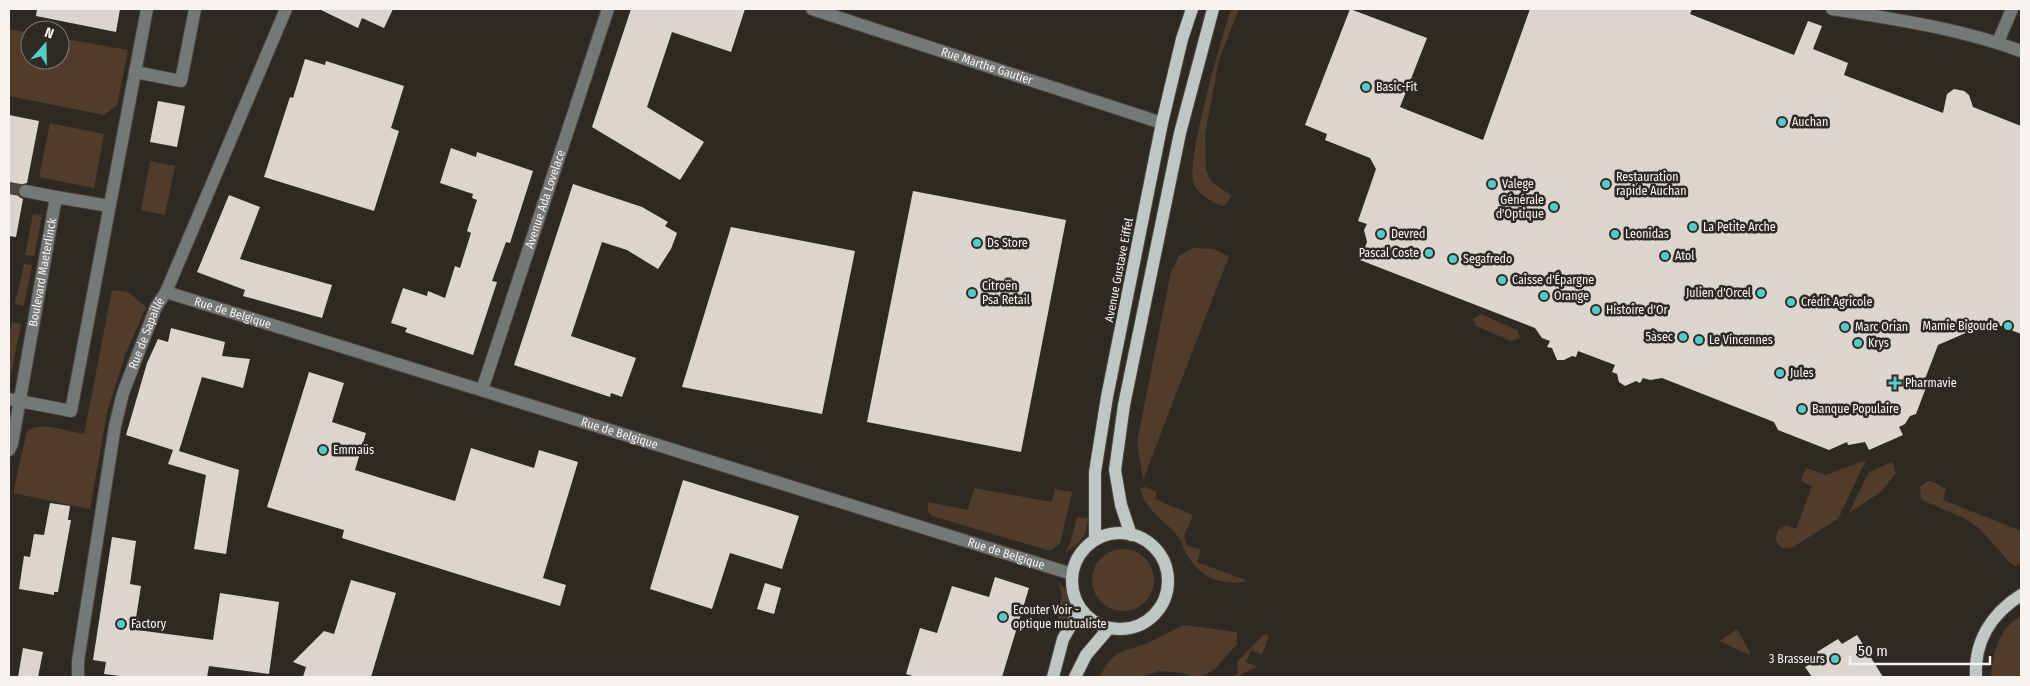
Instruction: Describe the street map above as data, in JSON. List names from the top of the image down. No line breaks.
{"streets":{"main road":["Avenue Gustave Eiffel"],"street":["Rue Marthe Gautier","Avenue Ada Lovelace","Boulevard Maeterlinck","Rue de Belgique","Rue de Sapaillé"]},"crossings":[["Rue Marthe Gautier","Avenue Gustave Eiffel"],["Avenue Ada Lovelace","Rue de Belgique"],["Avenue Gustave Eiffel","Rue de Belgique"],["Rue de Belgique","Rue de Sapaillé"]],"places":{"other":["Basic-Fit","Auchan","Valege","Restauration rapide Auchan","Générale d'Optique","La Petite Arche","Devred","Leonidas","Ds Store","Pascal Coste","Atol","Segafredo","Caisse d'Épargne","Citroën Psa Retail","Julien d'Orcel","Orange","Crédit Agricole","Histoire d'Or","Mamie Bigoude","Marc Orian","5àsec","Le Vincennes","Krys","Jules","Banque Populaire","Emmaüs","Ecouter Voir - optique mutualiste","Factory","3 Brasseurs"],"health":["Pharmavie"]},"scale_bar":"50 m","north":"top"}
